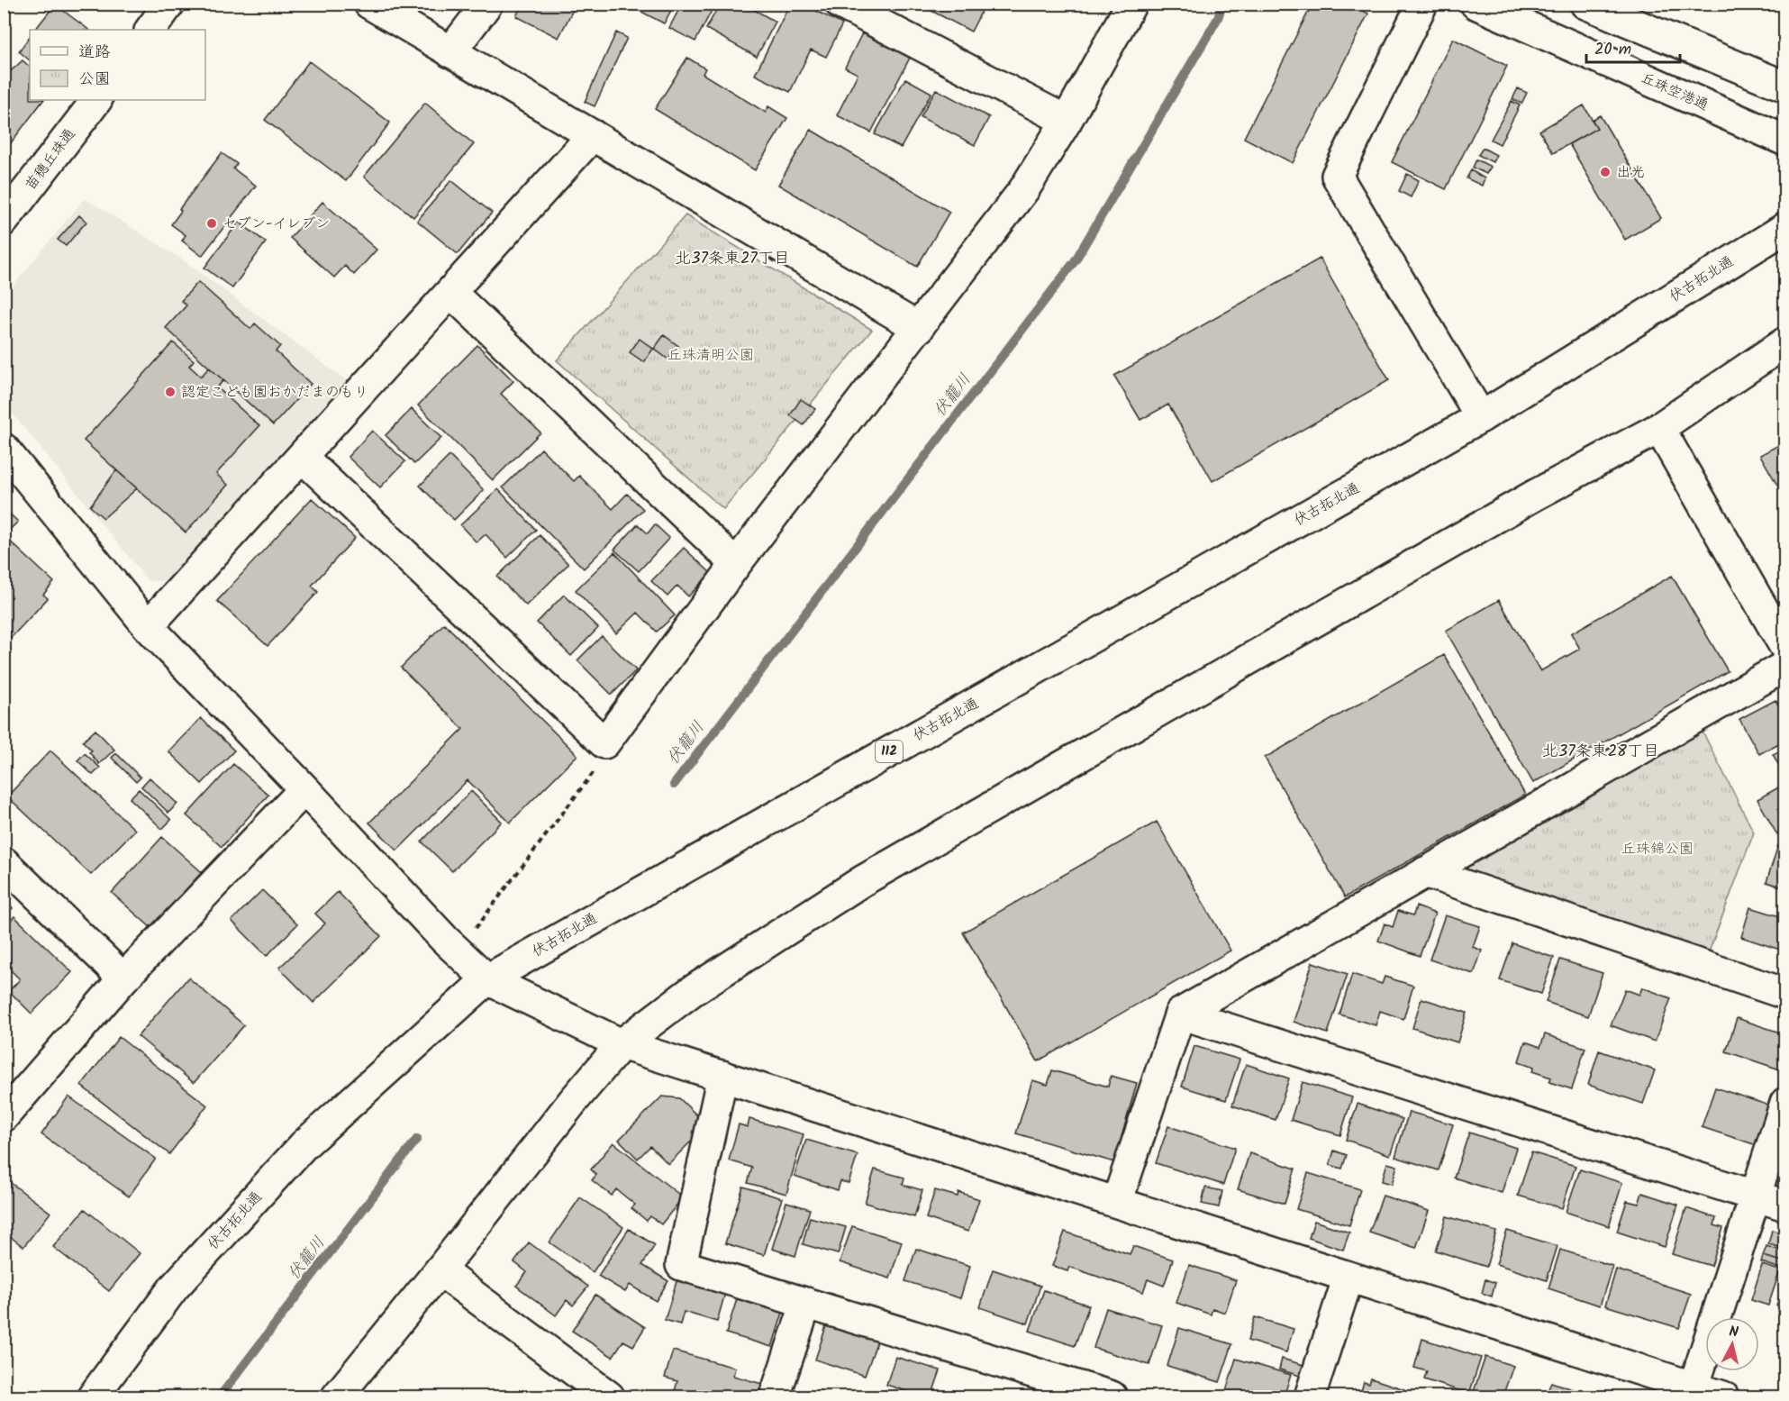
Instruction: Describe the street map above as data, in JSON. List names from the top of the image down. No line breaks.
{"streets":{"street":["丘珠空港通","苗穂丘珠通","伏古拓北通","112"]},"districts":["北37条東27丁目","北37条東28丁目"],"water":["伏籠川"],"parks":["丘珠清明公園","丘珠錦公園"],"places":["出光","セブン-イレブン","認定こども園おかだまのもり"],"legend":["道路","公園"],"scale_bar":"20 m","north":"top"}
